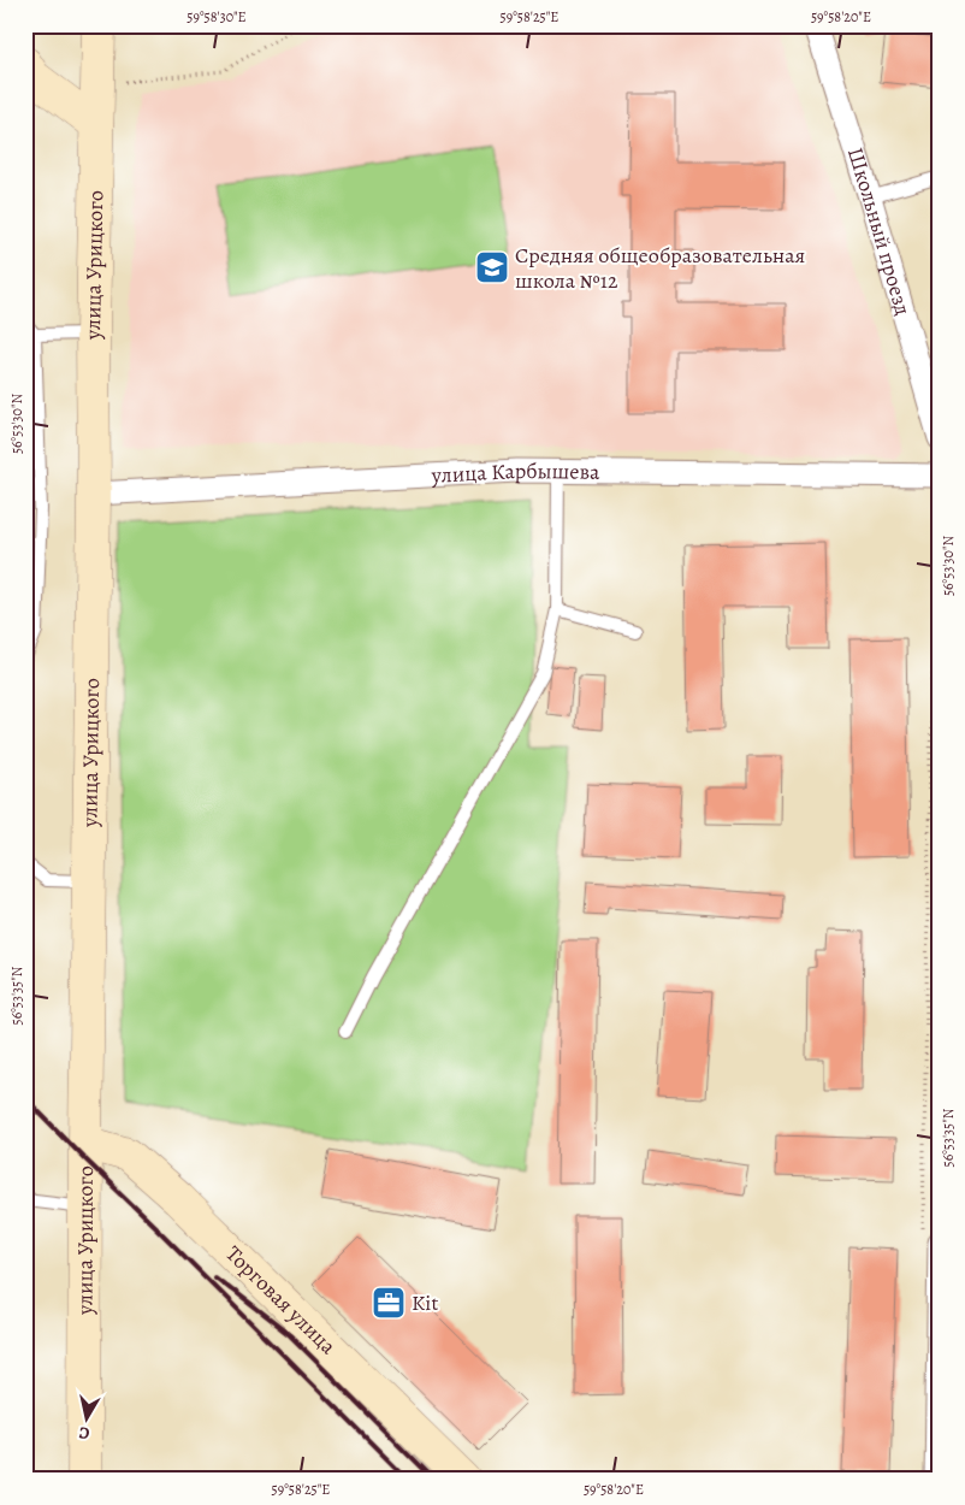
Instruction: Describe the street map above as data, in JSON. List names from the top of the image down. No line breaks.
{"streets":{"street":["Школьный проезд","улица Урицкого","улица Карбышева","Торговая улица"]},"crossings":[["улица Урицкого","улица Карбышева"],["улица Урицкого","Торговая улица"]],"places":{"school or university":["Средняя общеобразовательная школа №12"],"office":["Kit"]},"north":"bottom","coordinates":["59°58'30\"E","59°58'25\"E","59°58'20\"E","56°53'30\"N","56°53'35\"N"]}
